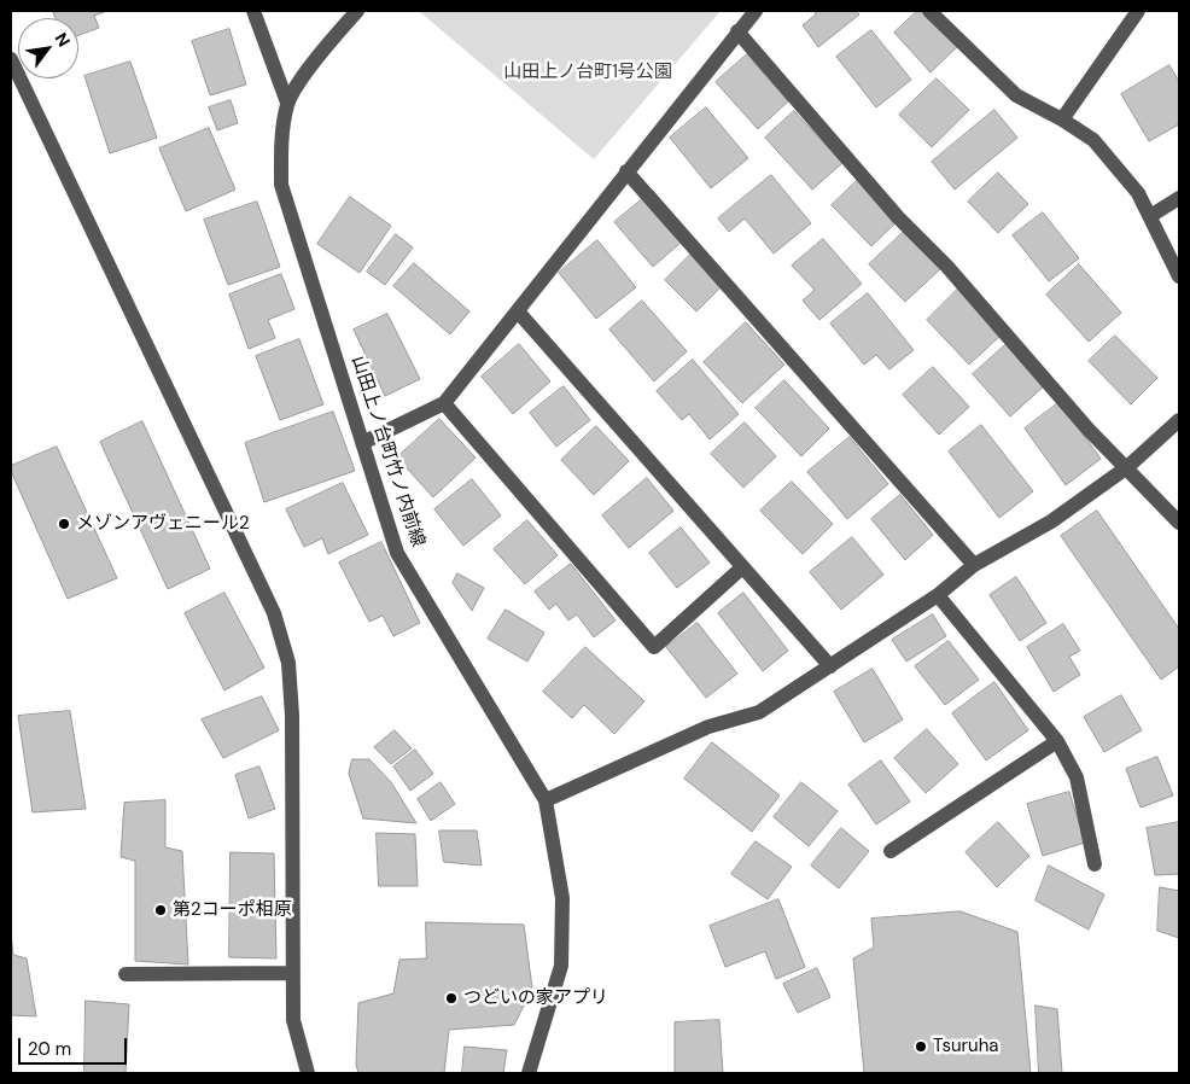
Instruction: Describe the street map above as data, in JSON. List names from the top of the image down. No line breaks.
{"streets":{"street":["山田上ノ台町竹ノ内前線"]},"parks":["山田上ノ台町1号公園"],"places":["メゾンアヴェニール2","第2コーポ相原","つどいの家アプリ","Tsuruha"],"scale_bar":"20 m","north":"top right"}
